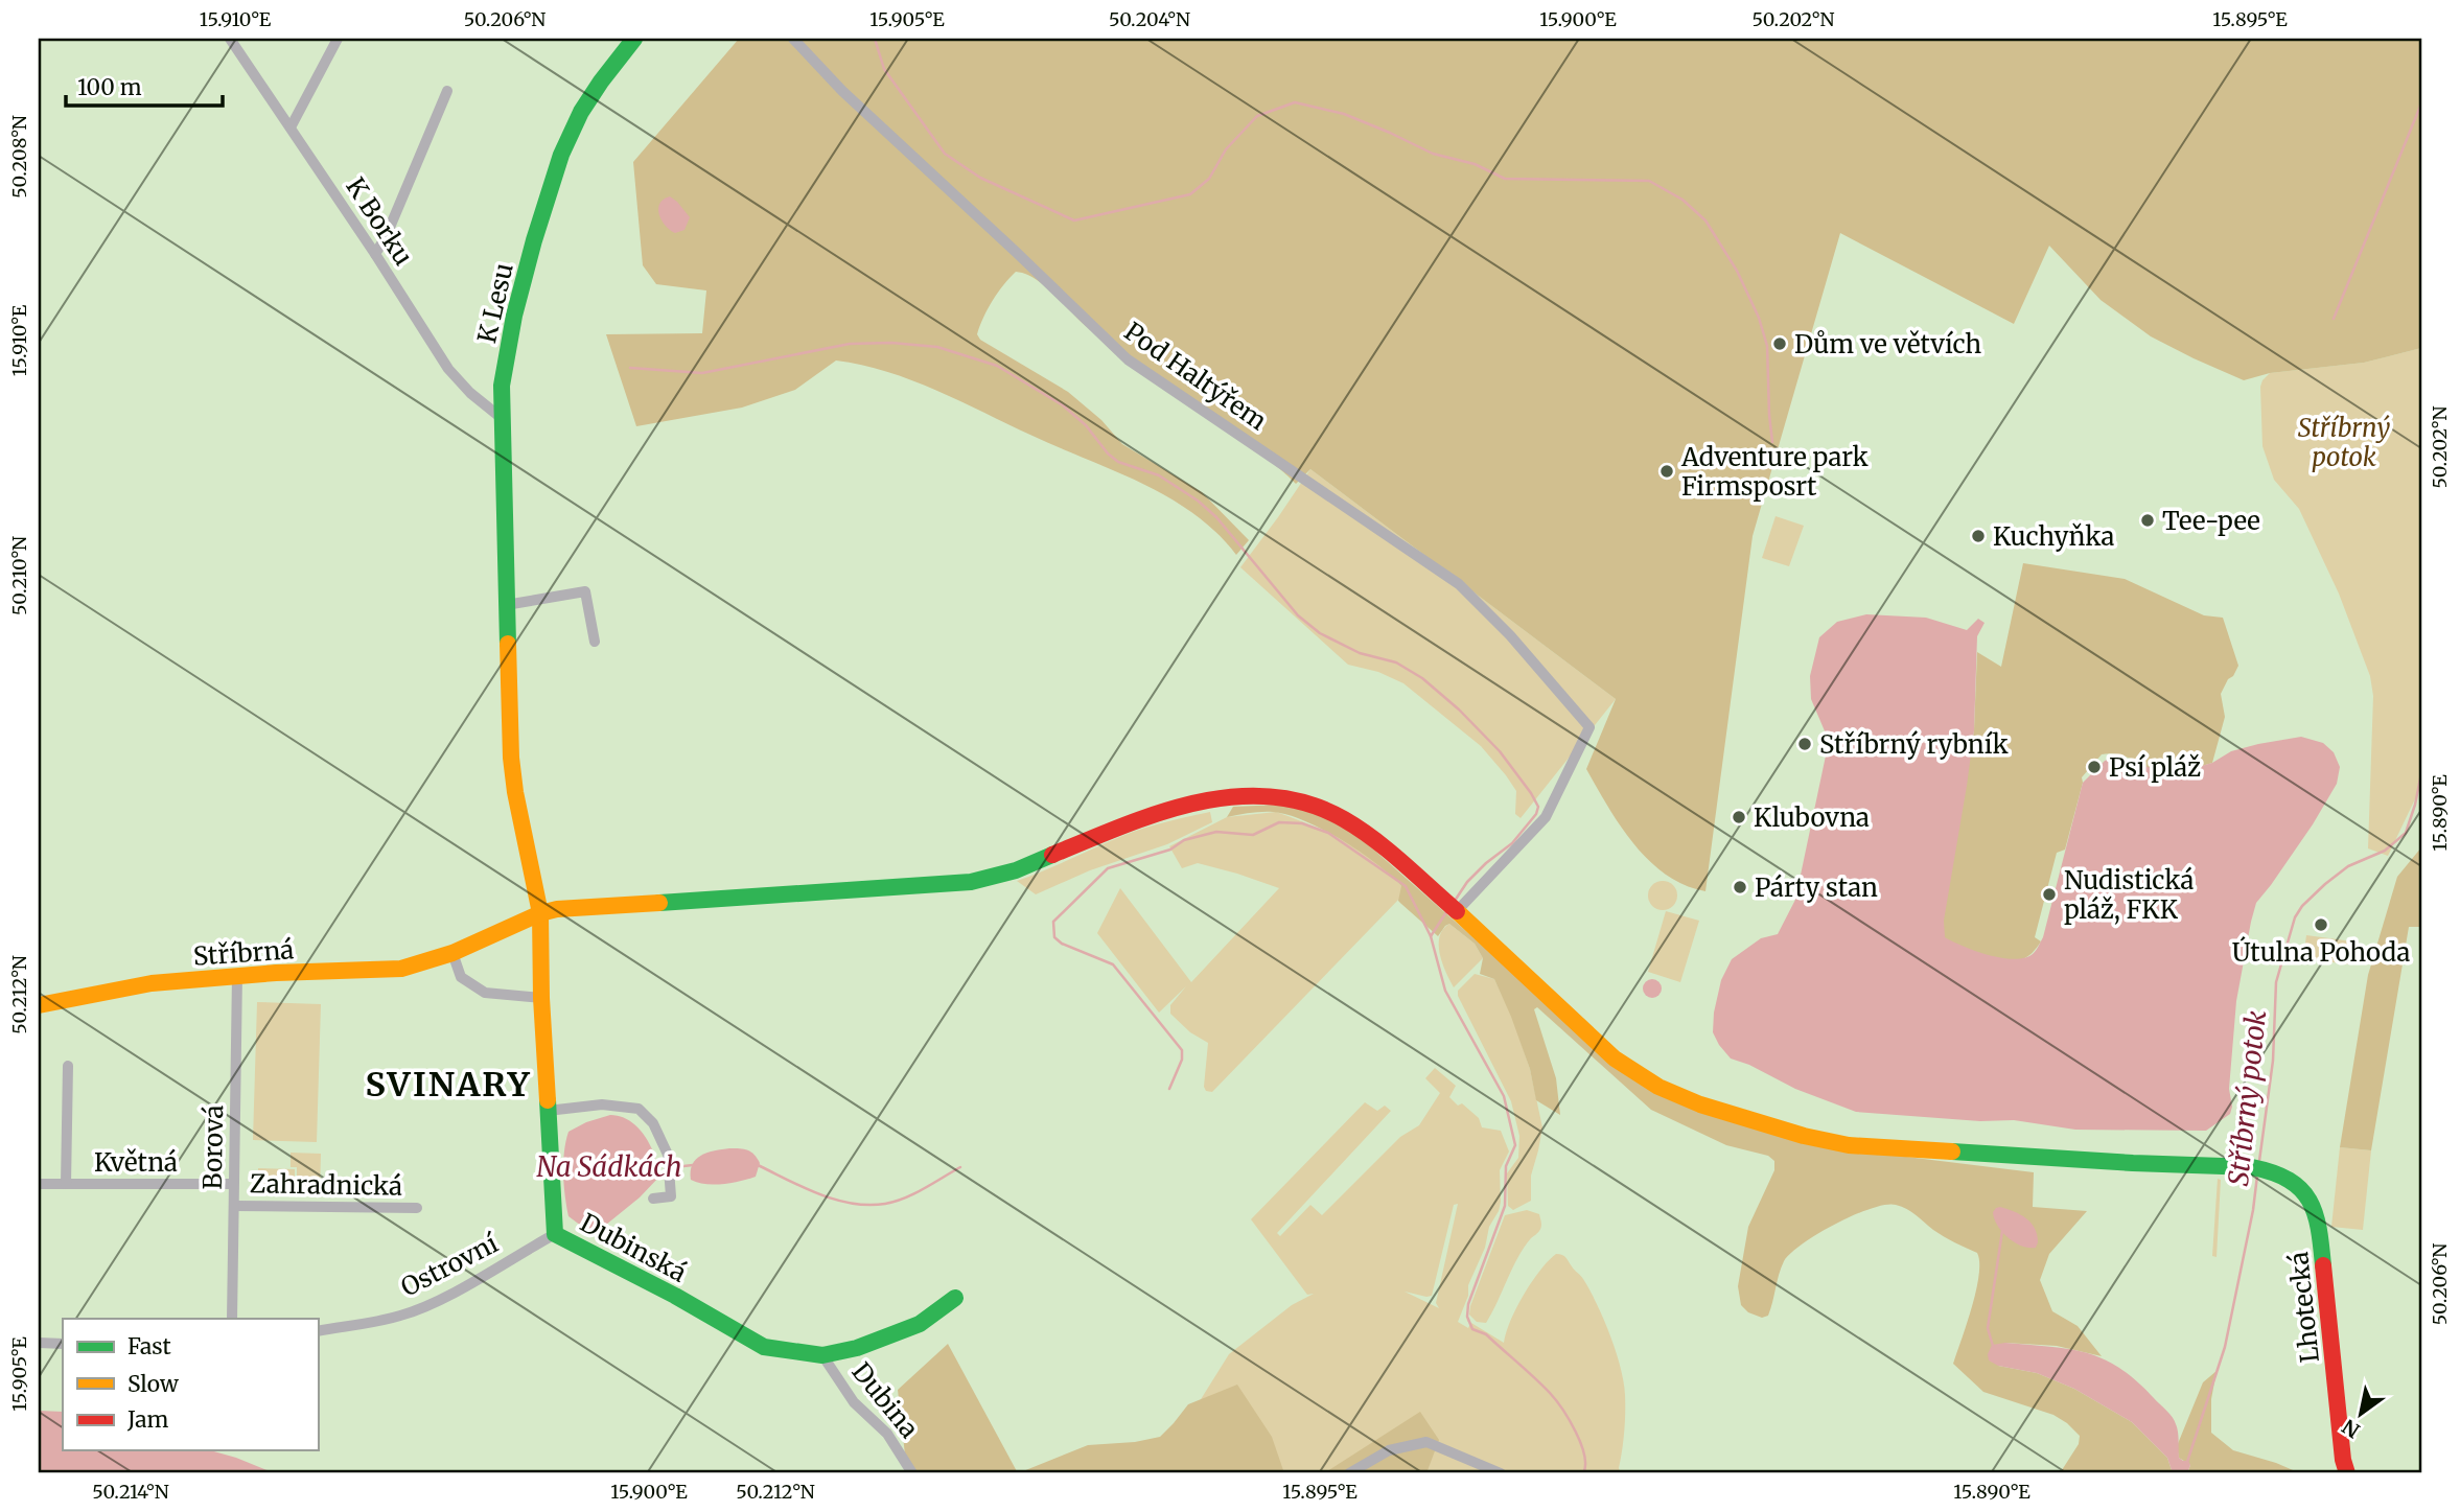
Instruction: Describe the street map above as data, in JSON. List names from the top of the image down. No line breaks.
{"streets":{"street":["K Borku","K Lesu","Pod Haltýřem","Stříbrná","Borová","Květná","Zahradnická","Dubinská","Ostrovní","Lhotecká","Dubina"]},"crossings":[["K Borku","K Lesu"],["K Lesu","Stříbrná"],["K Lesu","Dubinská"],["Pod Haltýřem","Stříbrná"],["Stříbrná","Borová"],["Stříbrná","Dubinská"],["Stříbrná","Lhotecká"],["Borová","Květná"],["Borová","Zahradnická"],["Dubinská","Ostrovní"],["Dubinská","Dubina"]],"districts":["SVINARY"],"water":["Stříbrný potok","Na Sádkách"],"parks":["Stříbrný potok"],"places":["Dům ve větvích","Adventure park Firmsposrt","Tee-pee","Kuchyňka","Stříbrný rybník","Psí pláž","Klubovna","Párty stan","Nudistická pláž, FKK","Útulna Pohoda"],"legend":["Fast","Slow","Jam"],"scale_bar":"100 m","north":"bottom left","coordinates":["15.910°E","50.206°N","15.905°E","50.204°N","15.900°E","50.202°N","15.895°E","50.208°N","50.210°N","15.890°E","50.212°N","50.214°N"]}
